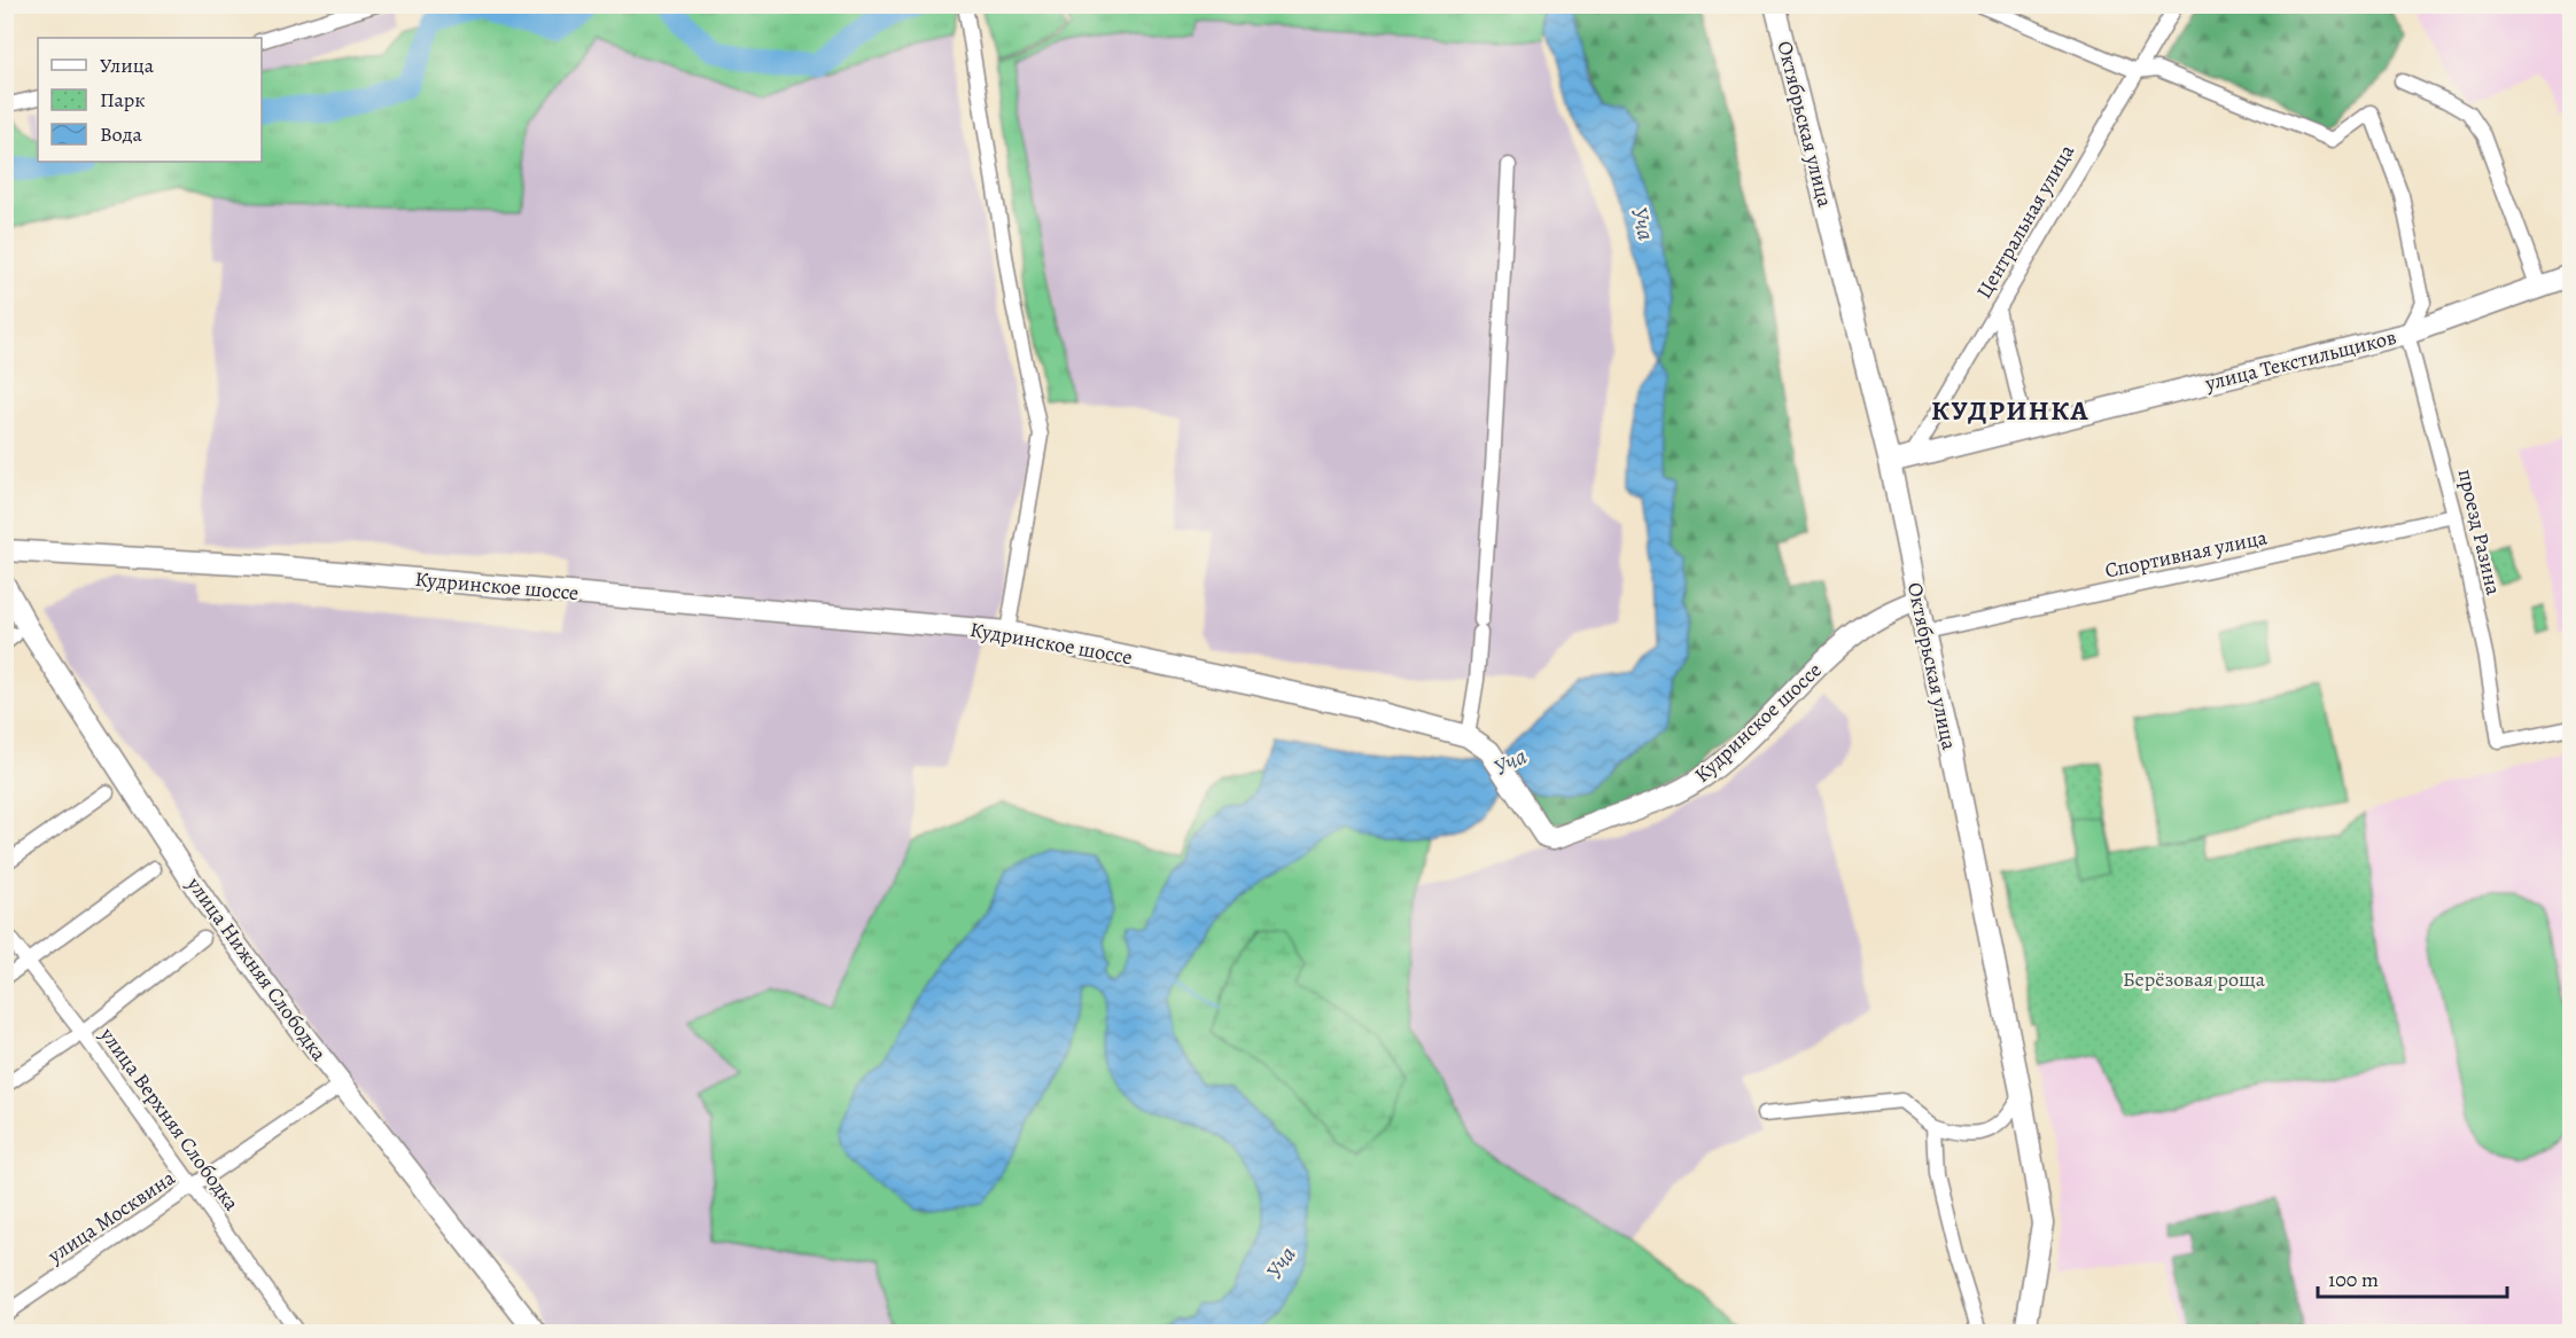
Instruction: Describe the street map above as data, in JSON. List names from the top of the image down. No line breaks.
{"streets":{"street":["Октябрьская улица","Центральная улица","улица Текстильщиков","проезд Разина","Спортивная улица","Кудринское шоссе","улица Нижняя Слободка","улица Верхняя Слободка","улица Москвина"]},"crossings":[["Октябрьская улица","Центральная улица"],["Октябрьская улица","улица Текстильщиков"],["Октябрьская улица","Спортивная улица"],["Октябрьская улица","Кудринское шоссе"],["Центральная улица","улица Текстильщиков"],["улица Текстильщиков","проезд Разина"],["проезд Разина","Спортивная улица"],["улица Нижняя Слободка","улица Москвина"],["улица Верхняя Слободка","улица Москвина"]],"districts":["КУДРИНКА"],"water":["Уча"],"parks":["Берёзовая роща"],"legend":["Улица","Парк","Вода"],"scale_bar":"100 m"}
